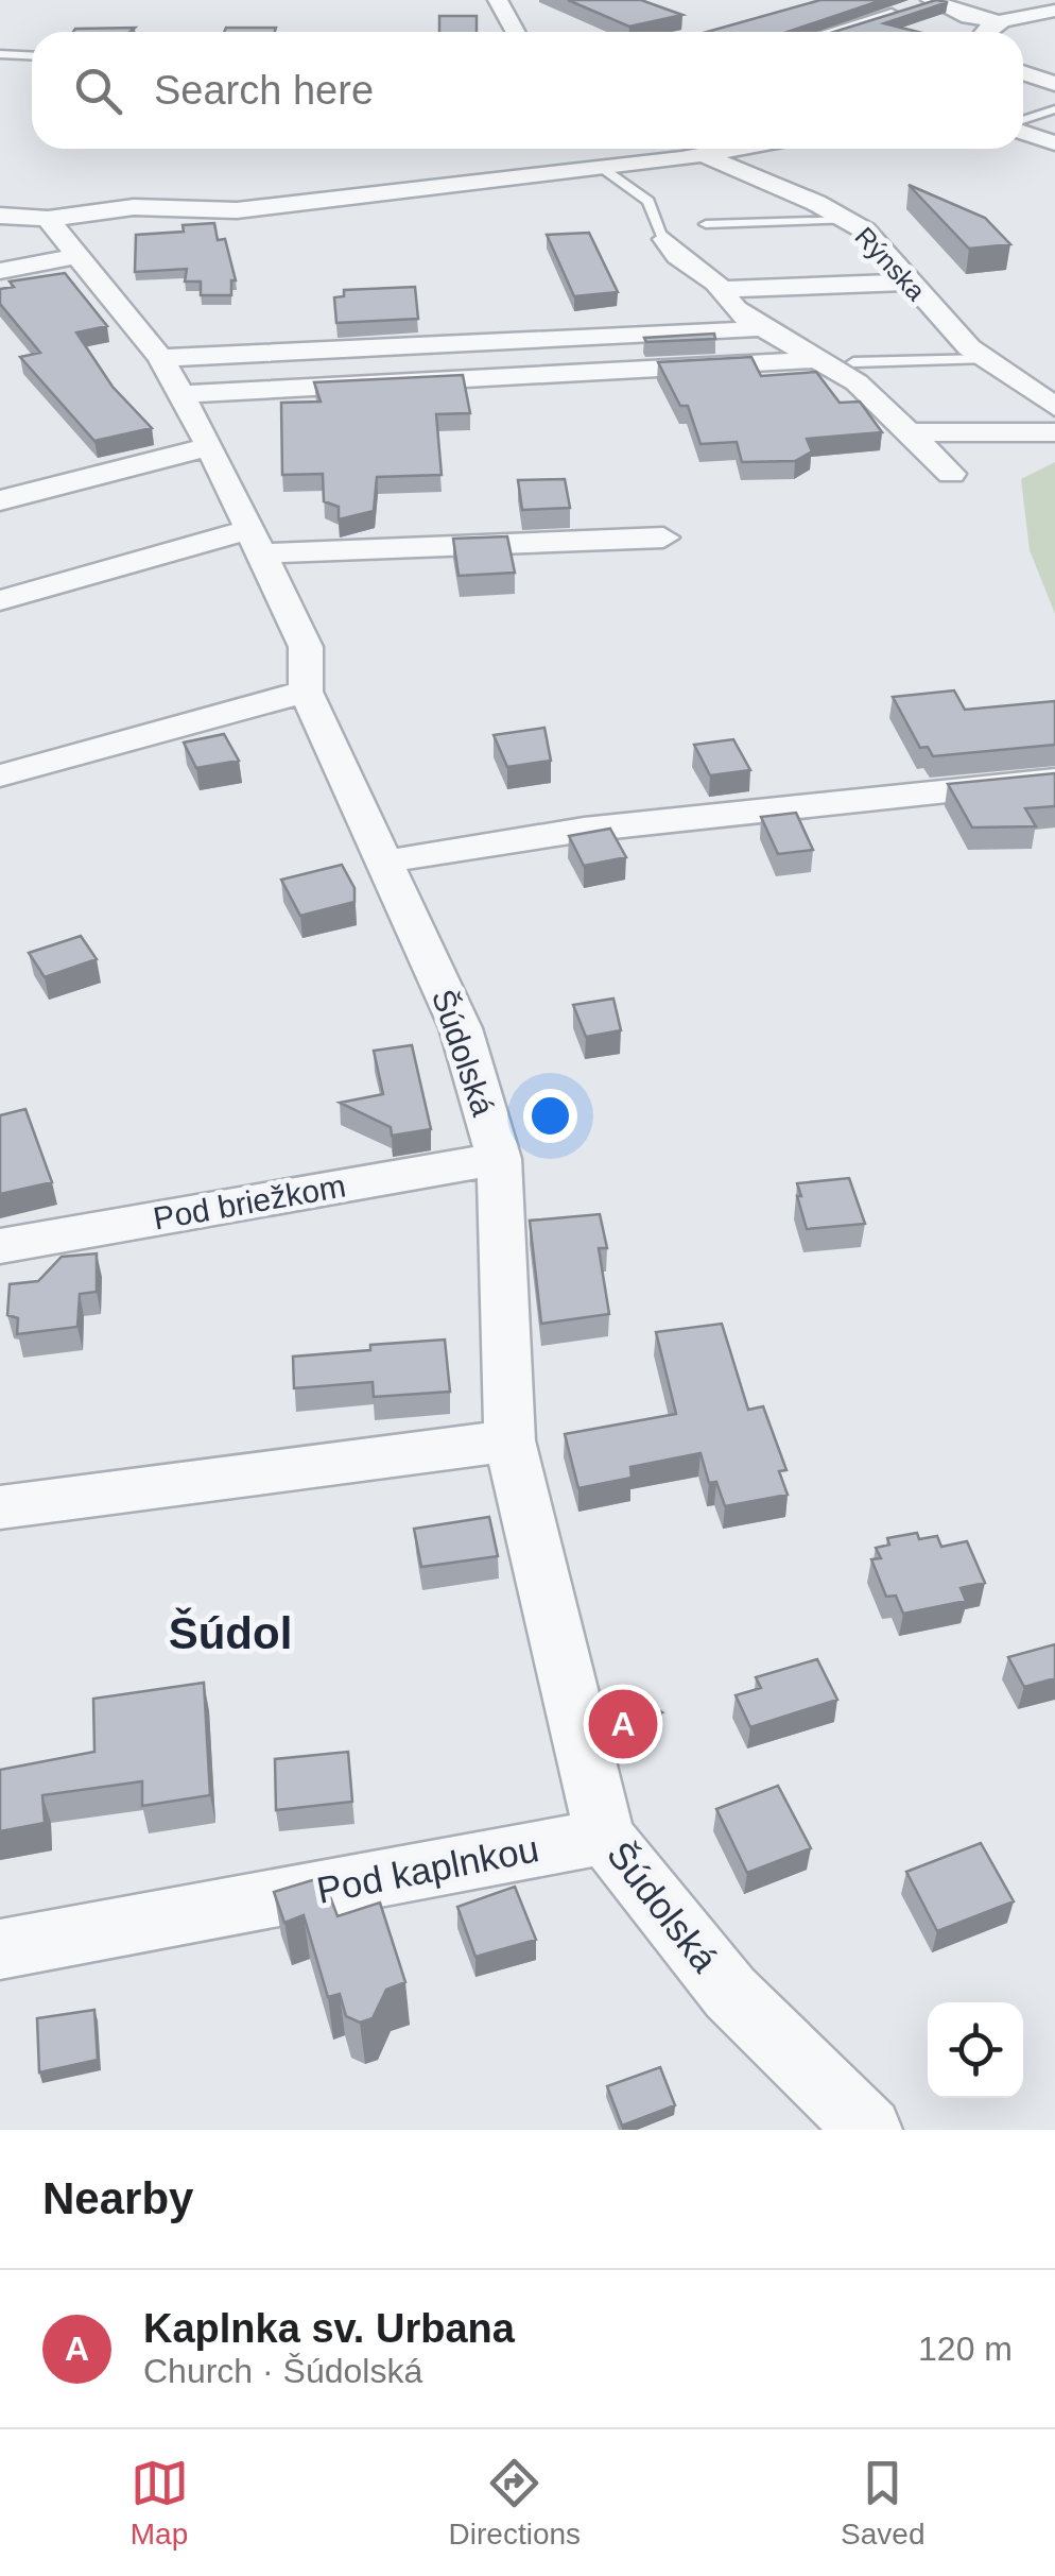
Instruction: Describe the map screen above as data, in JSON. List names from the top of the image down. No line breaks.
{"streets":{"street":["Rýnska","Šúdolská","Pod briežkom","Pod kaplnkou"]},"crossings":[["Šúdolská","Pod briežkom"],["Šúdolská","Pod kaplnkou"]],"districts":["Šúdol"],"page":{"search":"Search here","pins":"A","heading":"Nearby","list":[{"mark":"A","name":"Kaplnka sv. Urbana","note":"Church · Šúdolská","value":"120 m"}],"nav":["Map","Directions","Saved"]}}
